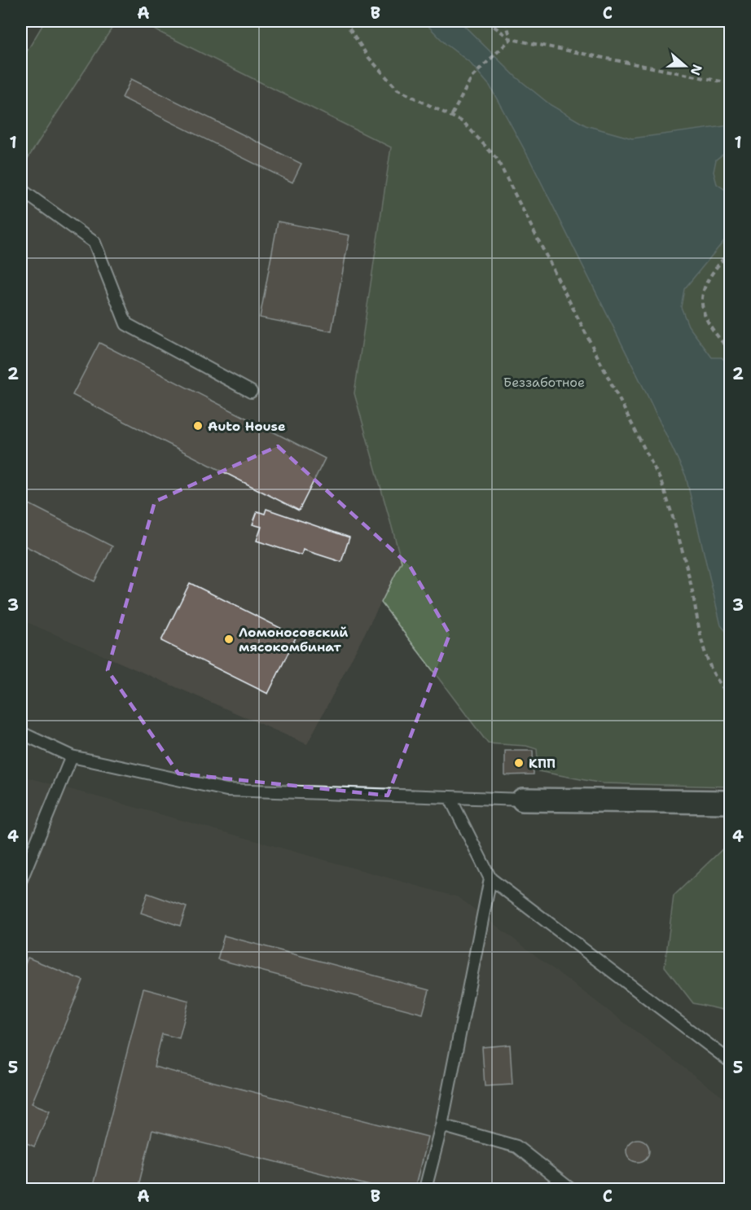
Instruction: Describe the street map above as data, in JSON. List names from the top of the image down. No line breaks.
{"parks":["Беззаботное"],"places":["Auto House","Ломоносовский мясокомбинат","КПП"],"north":"right","grid":{"columns":["A","B","C"],"rows":["1","2","3","4","5"]}}
